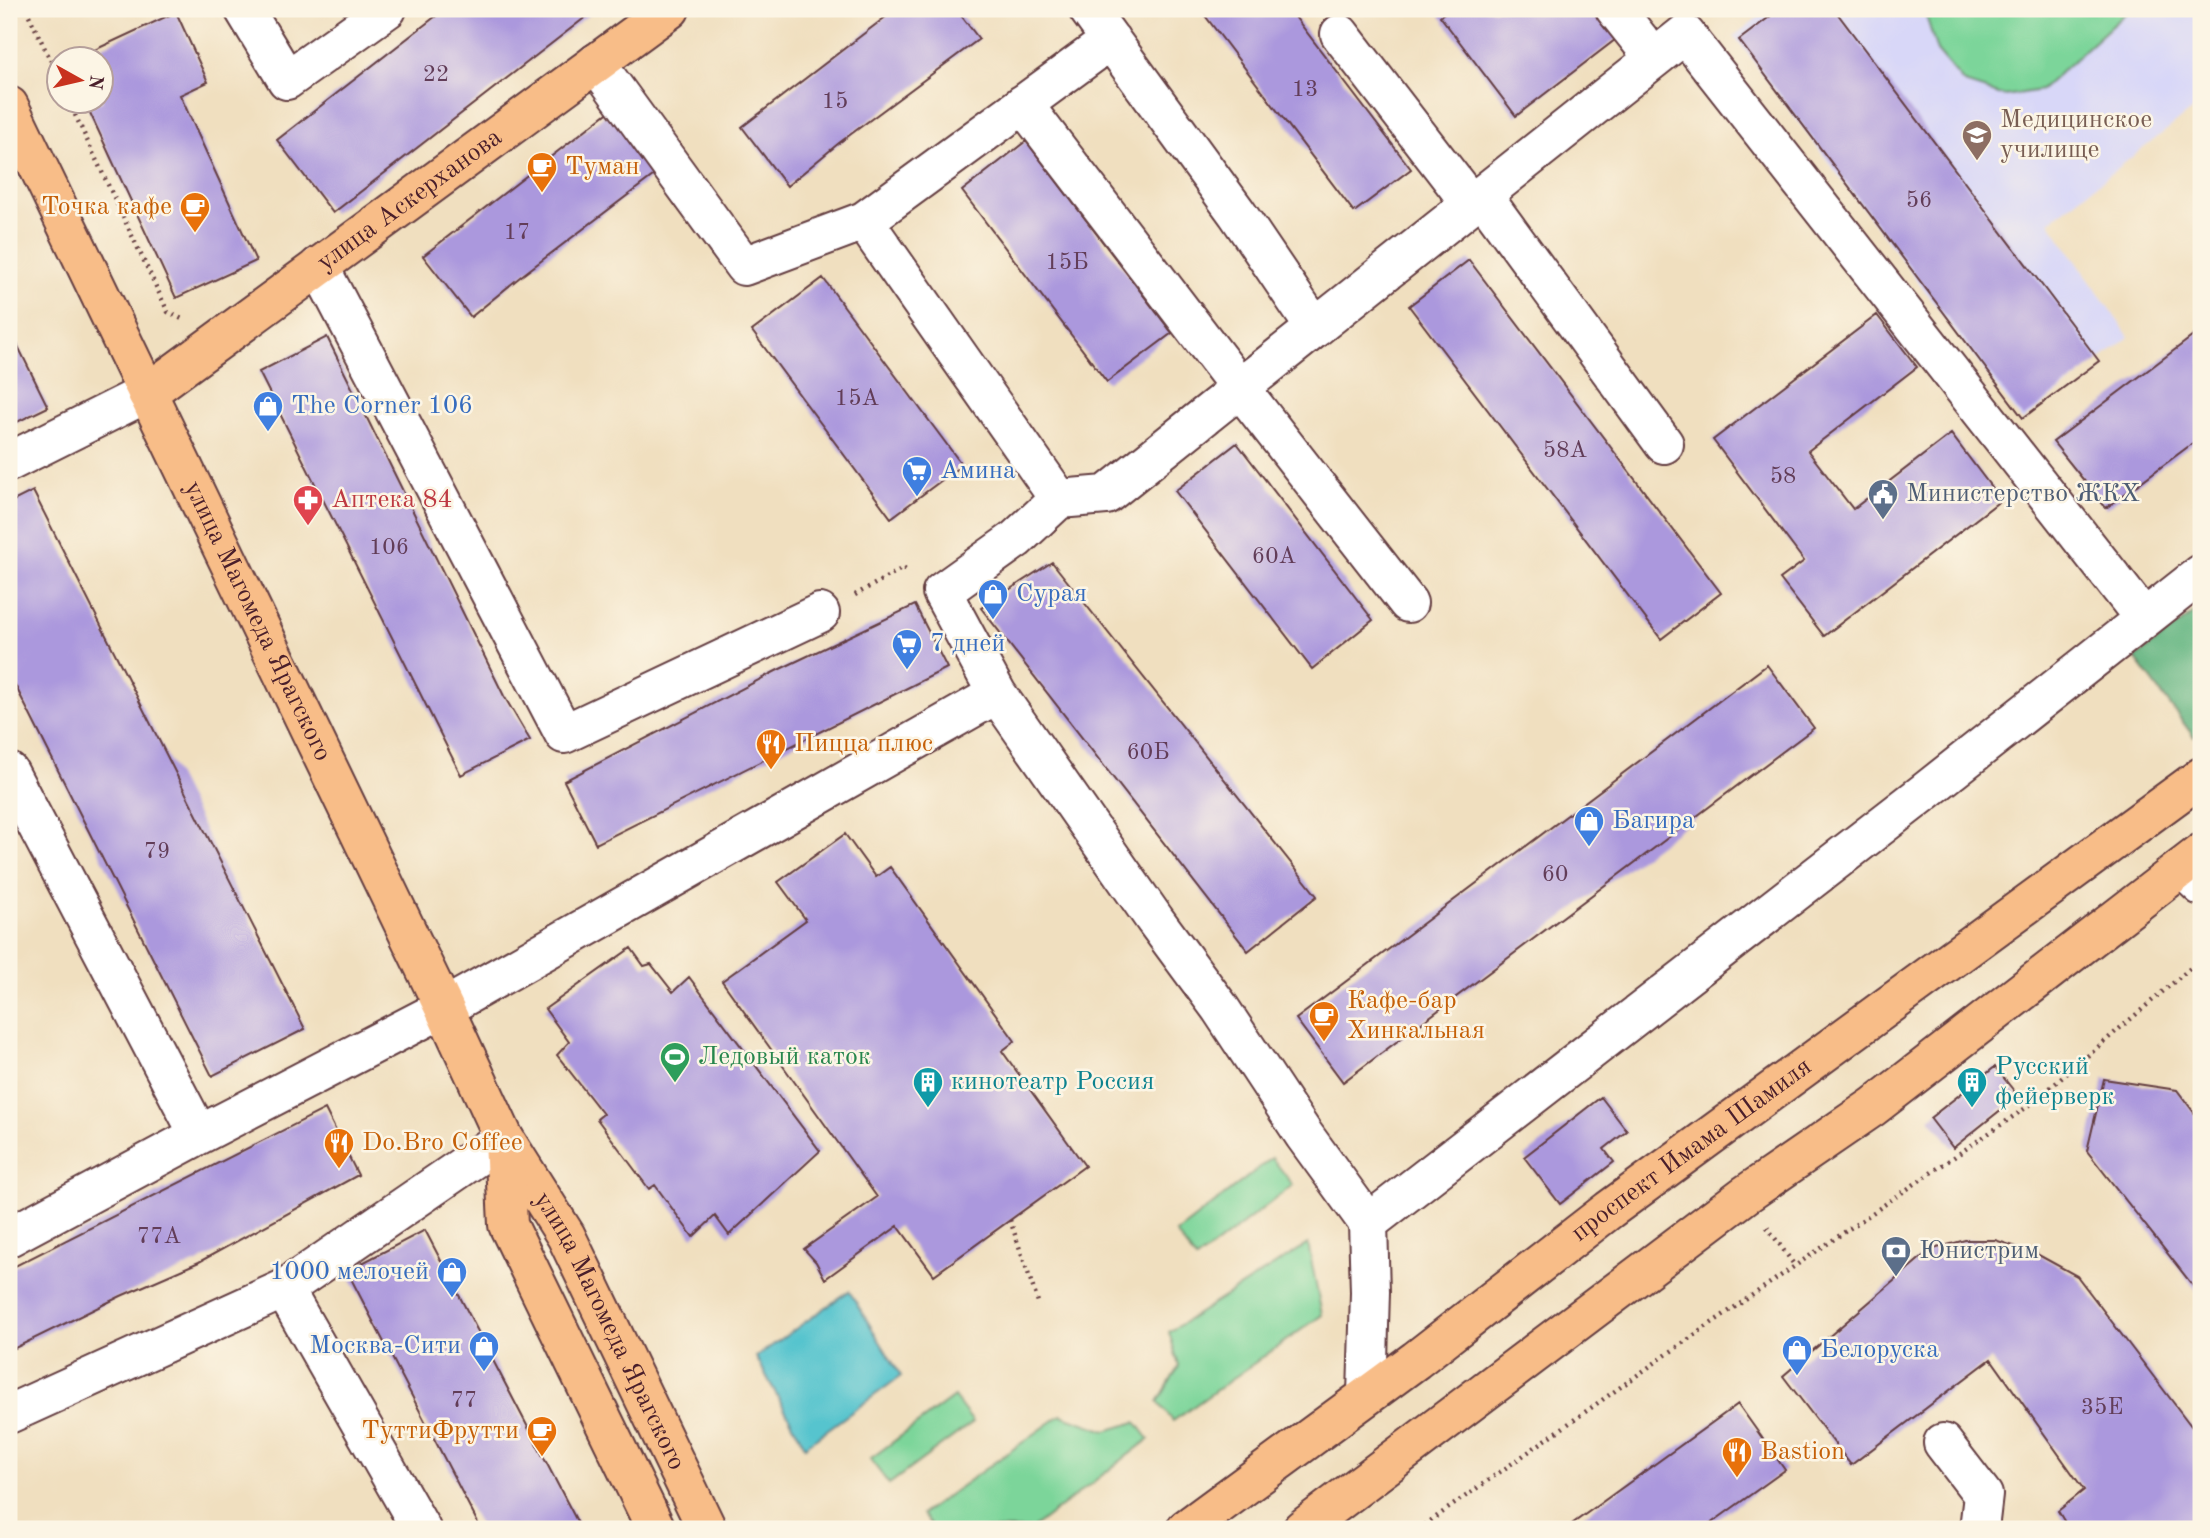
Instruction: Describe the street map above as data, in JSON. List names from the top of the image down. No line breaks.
{"streets":{"main road":["улица Аскерханова","улица Магомеда Ярагского","проспект Имама Шамиля"]},"crossings":[["улица Аскерханова","улица Магомеда Ярагского"]],"places":{"school or university":["Медицинское училище"],"cafe":["Туман","Точка кафе","Кафе-бар Хинкальная","ТуттиФрутти"],"shop":["The Corner 106","Сурая","Багира","1000 мелочей","Москва-Сити","Белоруска"],"supermarket":["Амина","7 дней"],"public building":["Министерство ЖКХ"],"pharmacy":["Аптека 84"],"restaurant":["Пицца плюс","Do.Bro Coffee","Bastion"],"sports":["Ледовый каток"],"building":["кинотеатр Россия","Русский фейерверк"],"bank":["Юнистрим"]},"house_numbers":["22","13","15","56","17","15Б","15А","58А","58","106","60А","60Б","79","60","77А","77","35Е"],"north":"right"}
